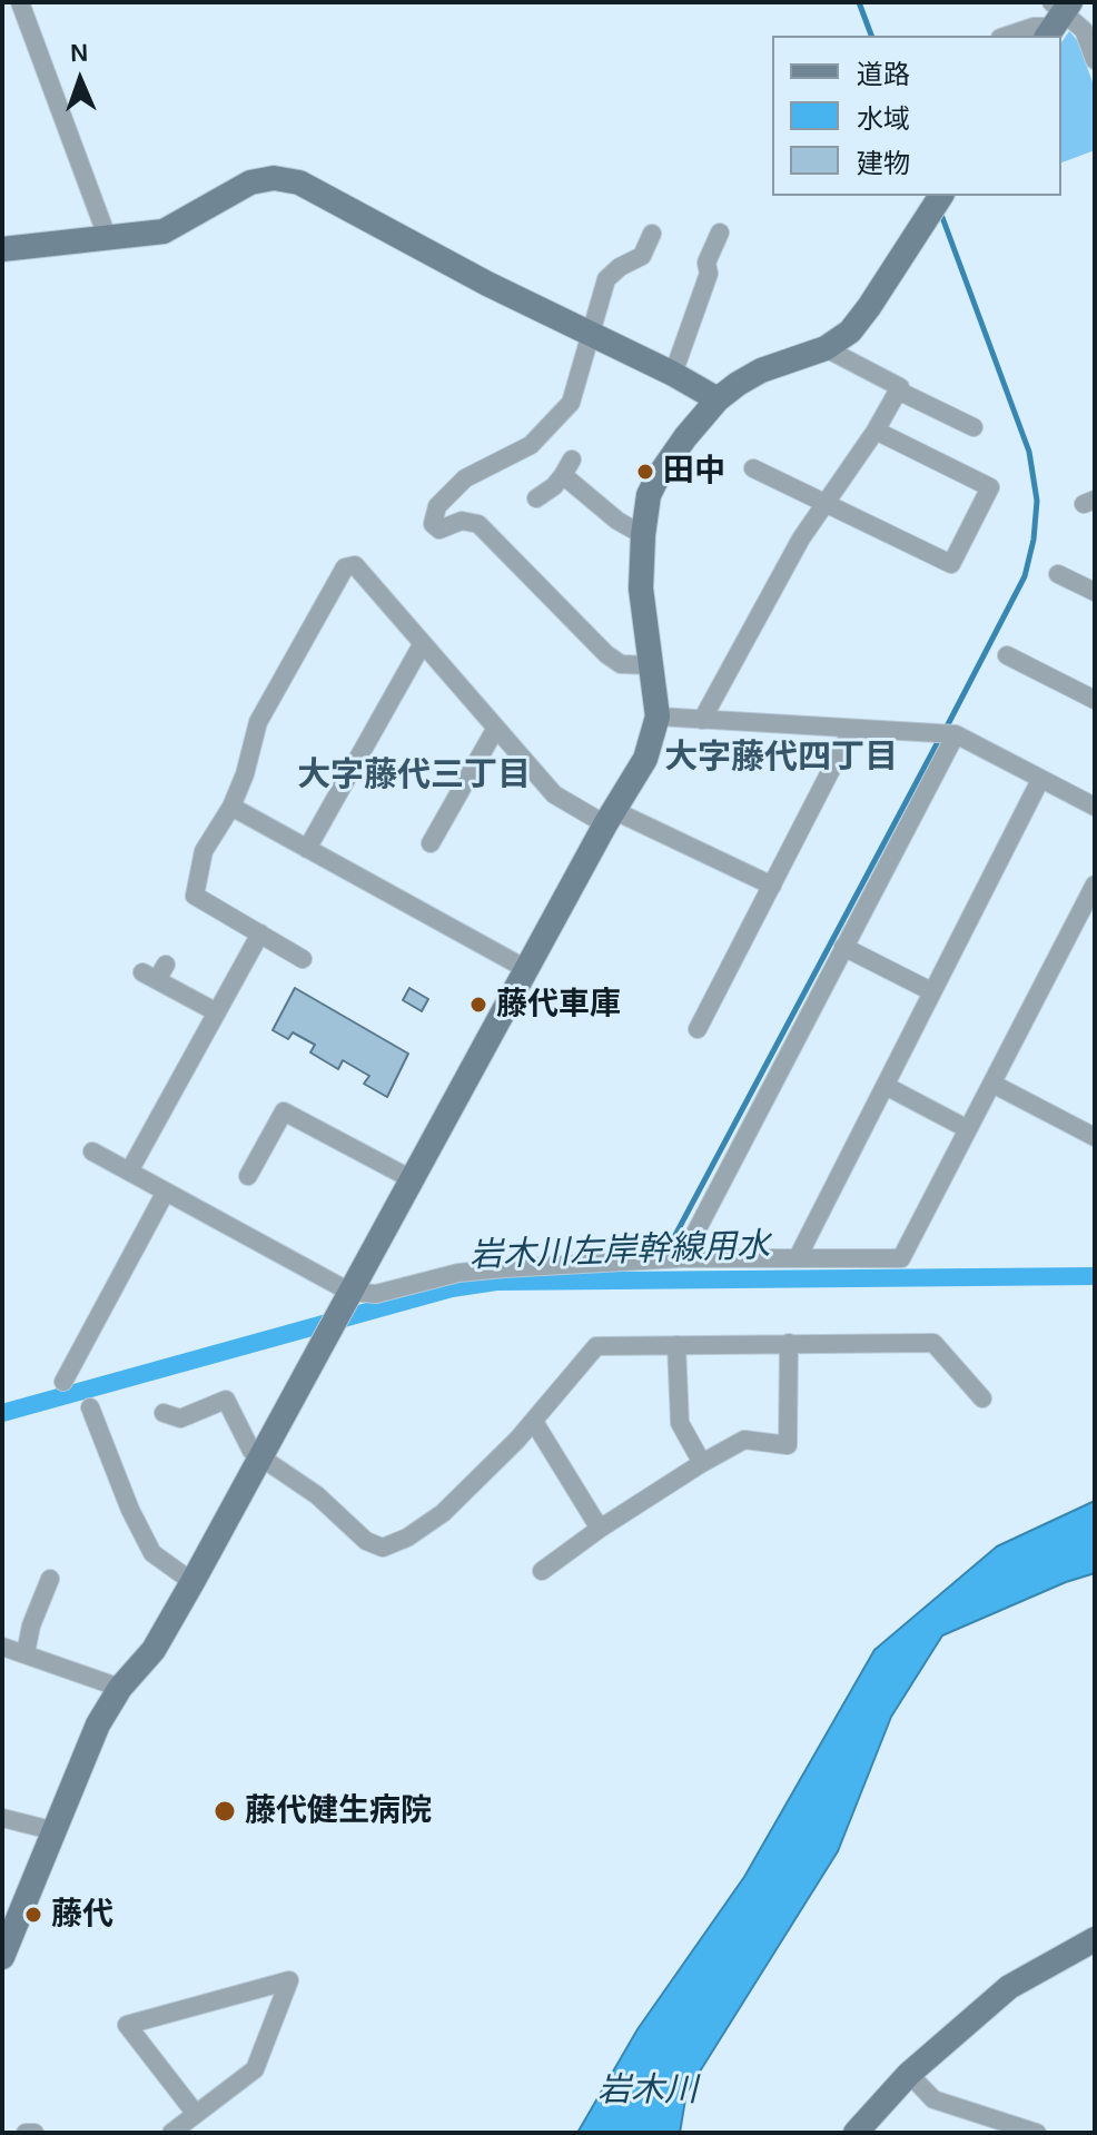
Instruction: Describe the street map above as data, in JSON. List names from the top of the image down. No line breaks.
{"districts":["大字藤代四丁目","大字藤代三丁目"],"water":["岩木川左岸幹線用水","岩木川"],"places":["田中","藤代車庫","藤代健生病院","藤代"],"legend":["道路","水域","建物"],"north":"top"}
